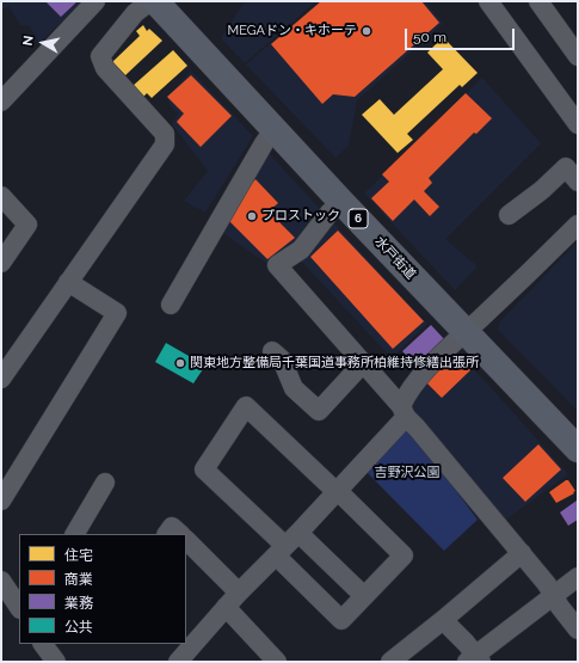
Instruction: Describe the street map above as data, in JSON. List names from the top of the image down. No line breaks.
{"streets":{"highway":["6","水戸街道"]},"parks":["吉野沢公園"],"places":["MEGAドン・キホーテ","プロストック","関東地方整備局千葉国道事務所柏維持修繕出張所"],"legend":["住宅","商業","業務","公共"],"scale_bar":"50 m","north":"left"}
